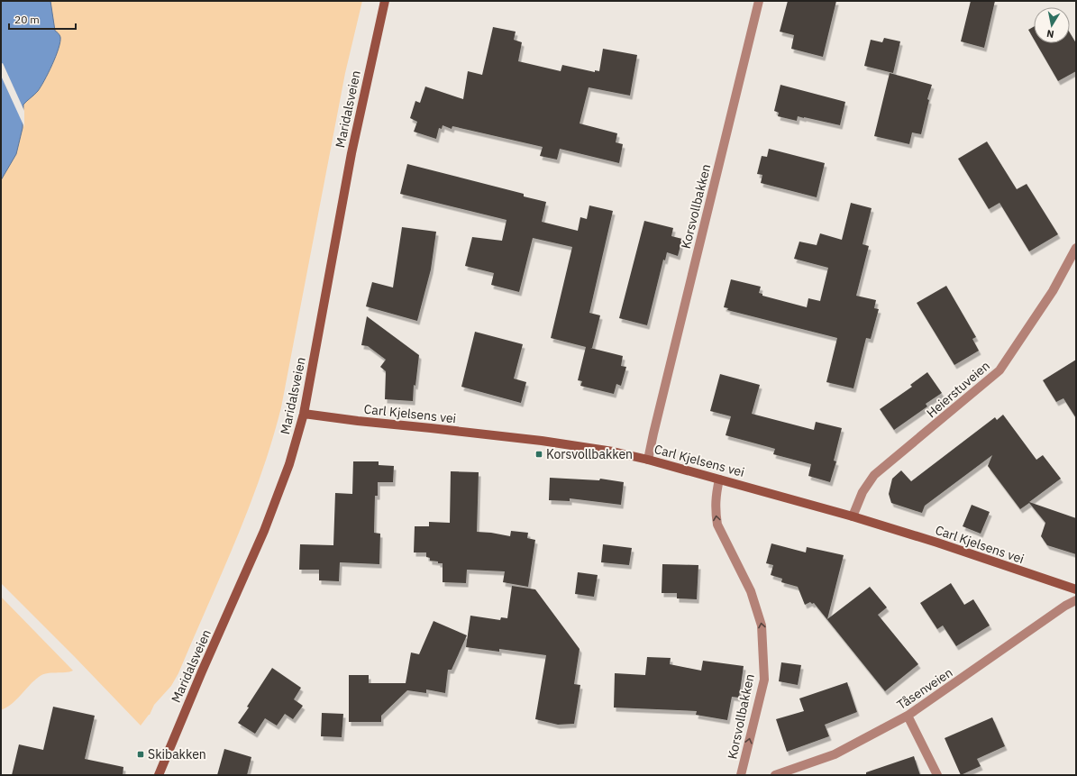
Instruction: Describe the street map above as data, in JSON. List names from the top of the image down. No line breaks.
{"streets":{"main road":["Maridalsveien","Carl Kjelsens vei"],"street":["Korsvollbakken","Heierstuveien","Tåsenveien"]},"crossings":[["Maridalsveien","Carl Kjelsens vei"],["Korsvollbakken","Carl Kjelsens vei"],["Heierstuveien","Carl Kjelsens vei"]],"one_way":["Korsvollbakken"],"places":{"transit":["Korsvollbakken","Skibakken"]},"scale_bar":"20 m","north":"bottom"}
